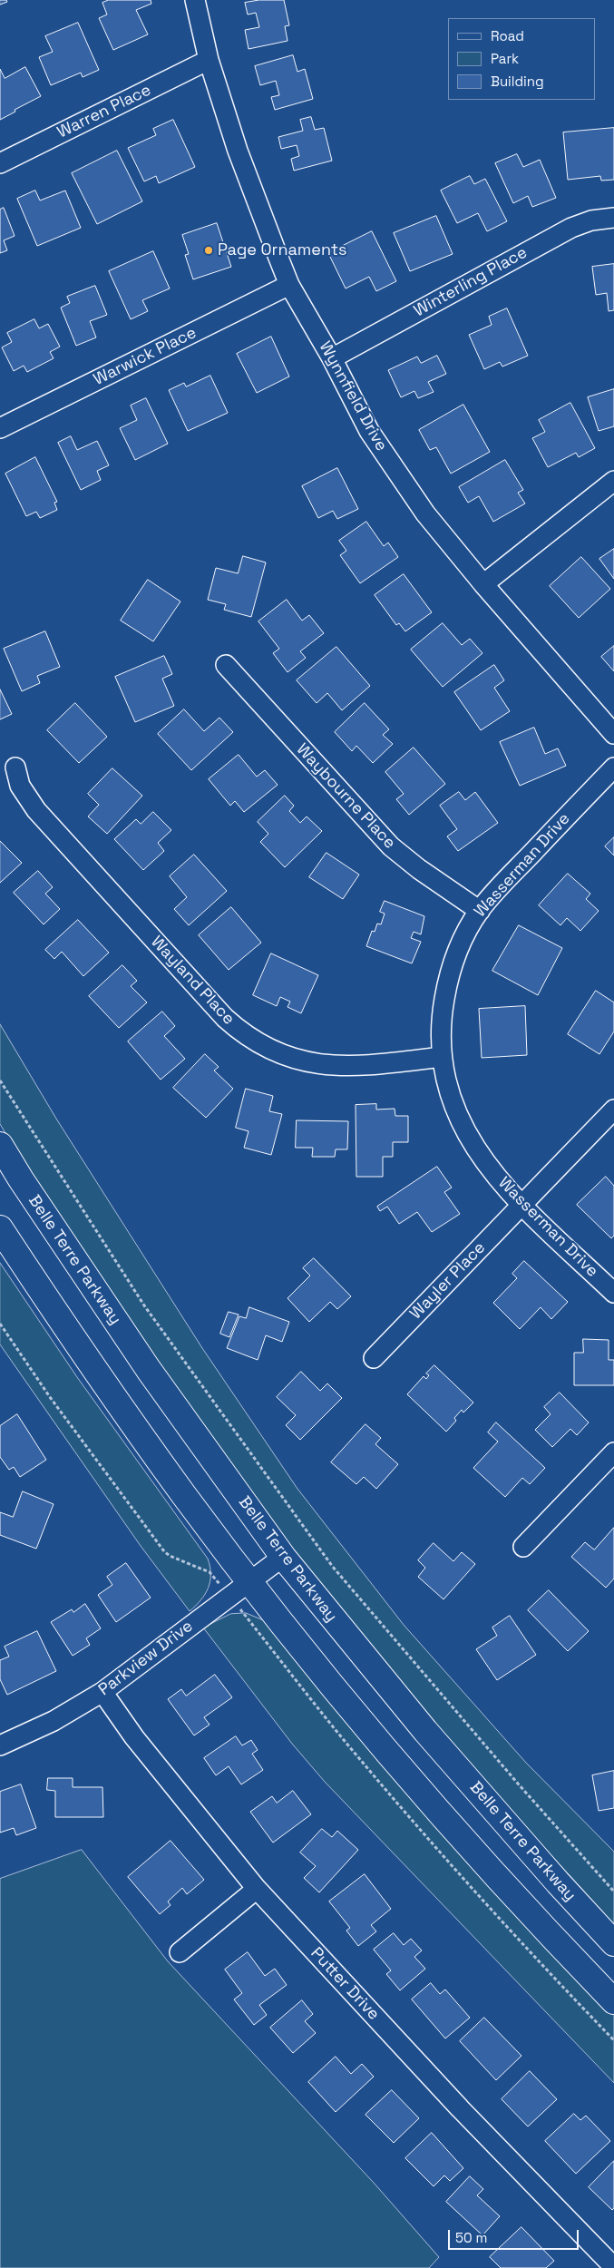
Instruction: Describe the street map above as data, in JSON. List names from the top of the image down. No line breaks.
{"streets":{"main road":["Belle Terre Parkway"],"street":["Warren Place","Winterling Place","Warwick Place","Wynnfield Drive","Waybourne Place","Wasserman Drive","Wayland Place","Wayler Place","Parkview Drive","Putter Drive"]},"crossings":[["Warren Place","Wynnfield Drive"],["Winterling Place","Wynnfield Drive"],["Warwick Place","Wynnfield Drive"],["Waybourne Place","Wasserman Drive"],["Wasserman Drive","Wayland Place"],["Wasserman Drive","Wayler Place"],["Belle Terre Parkway","Parkview Drive"],["Parkview Drive","Putter Drive"]],"places":["Page Ornaments"],"legend":["Road","Park","Building"],"scale_bar":"50 m"}
